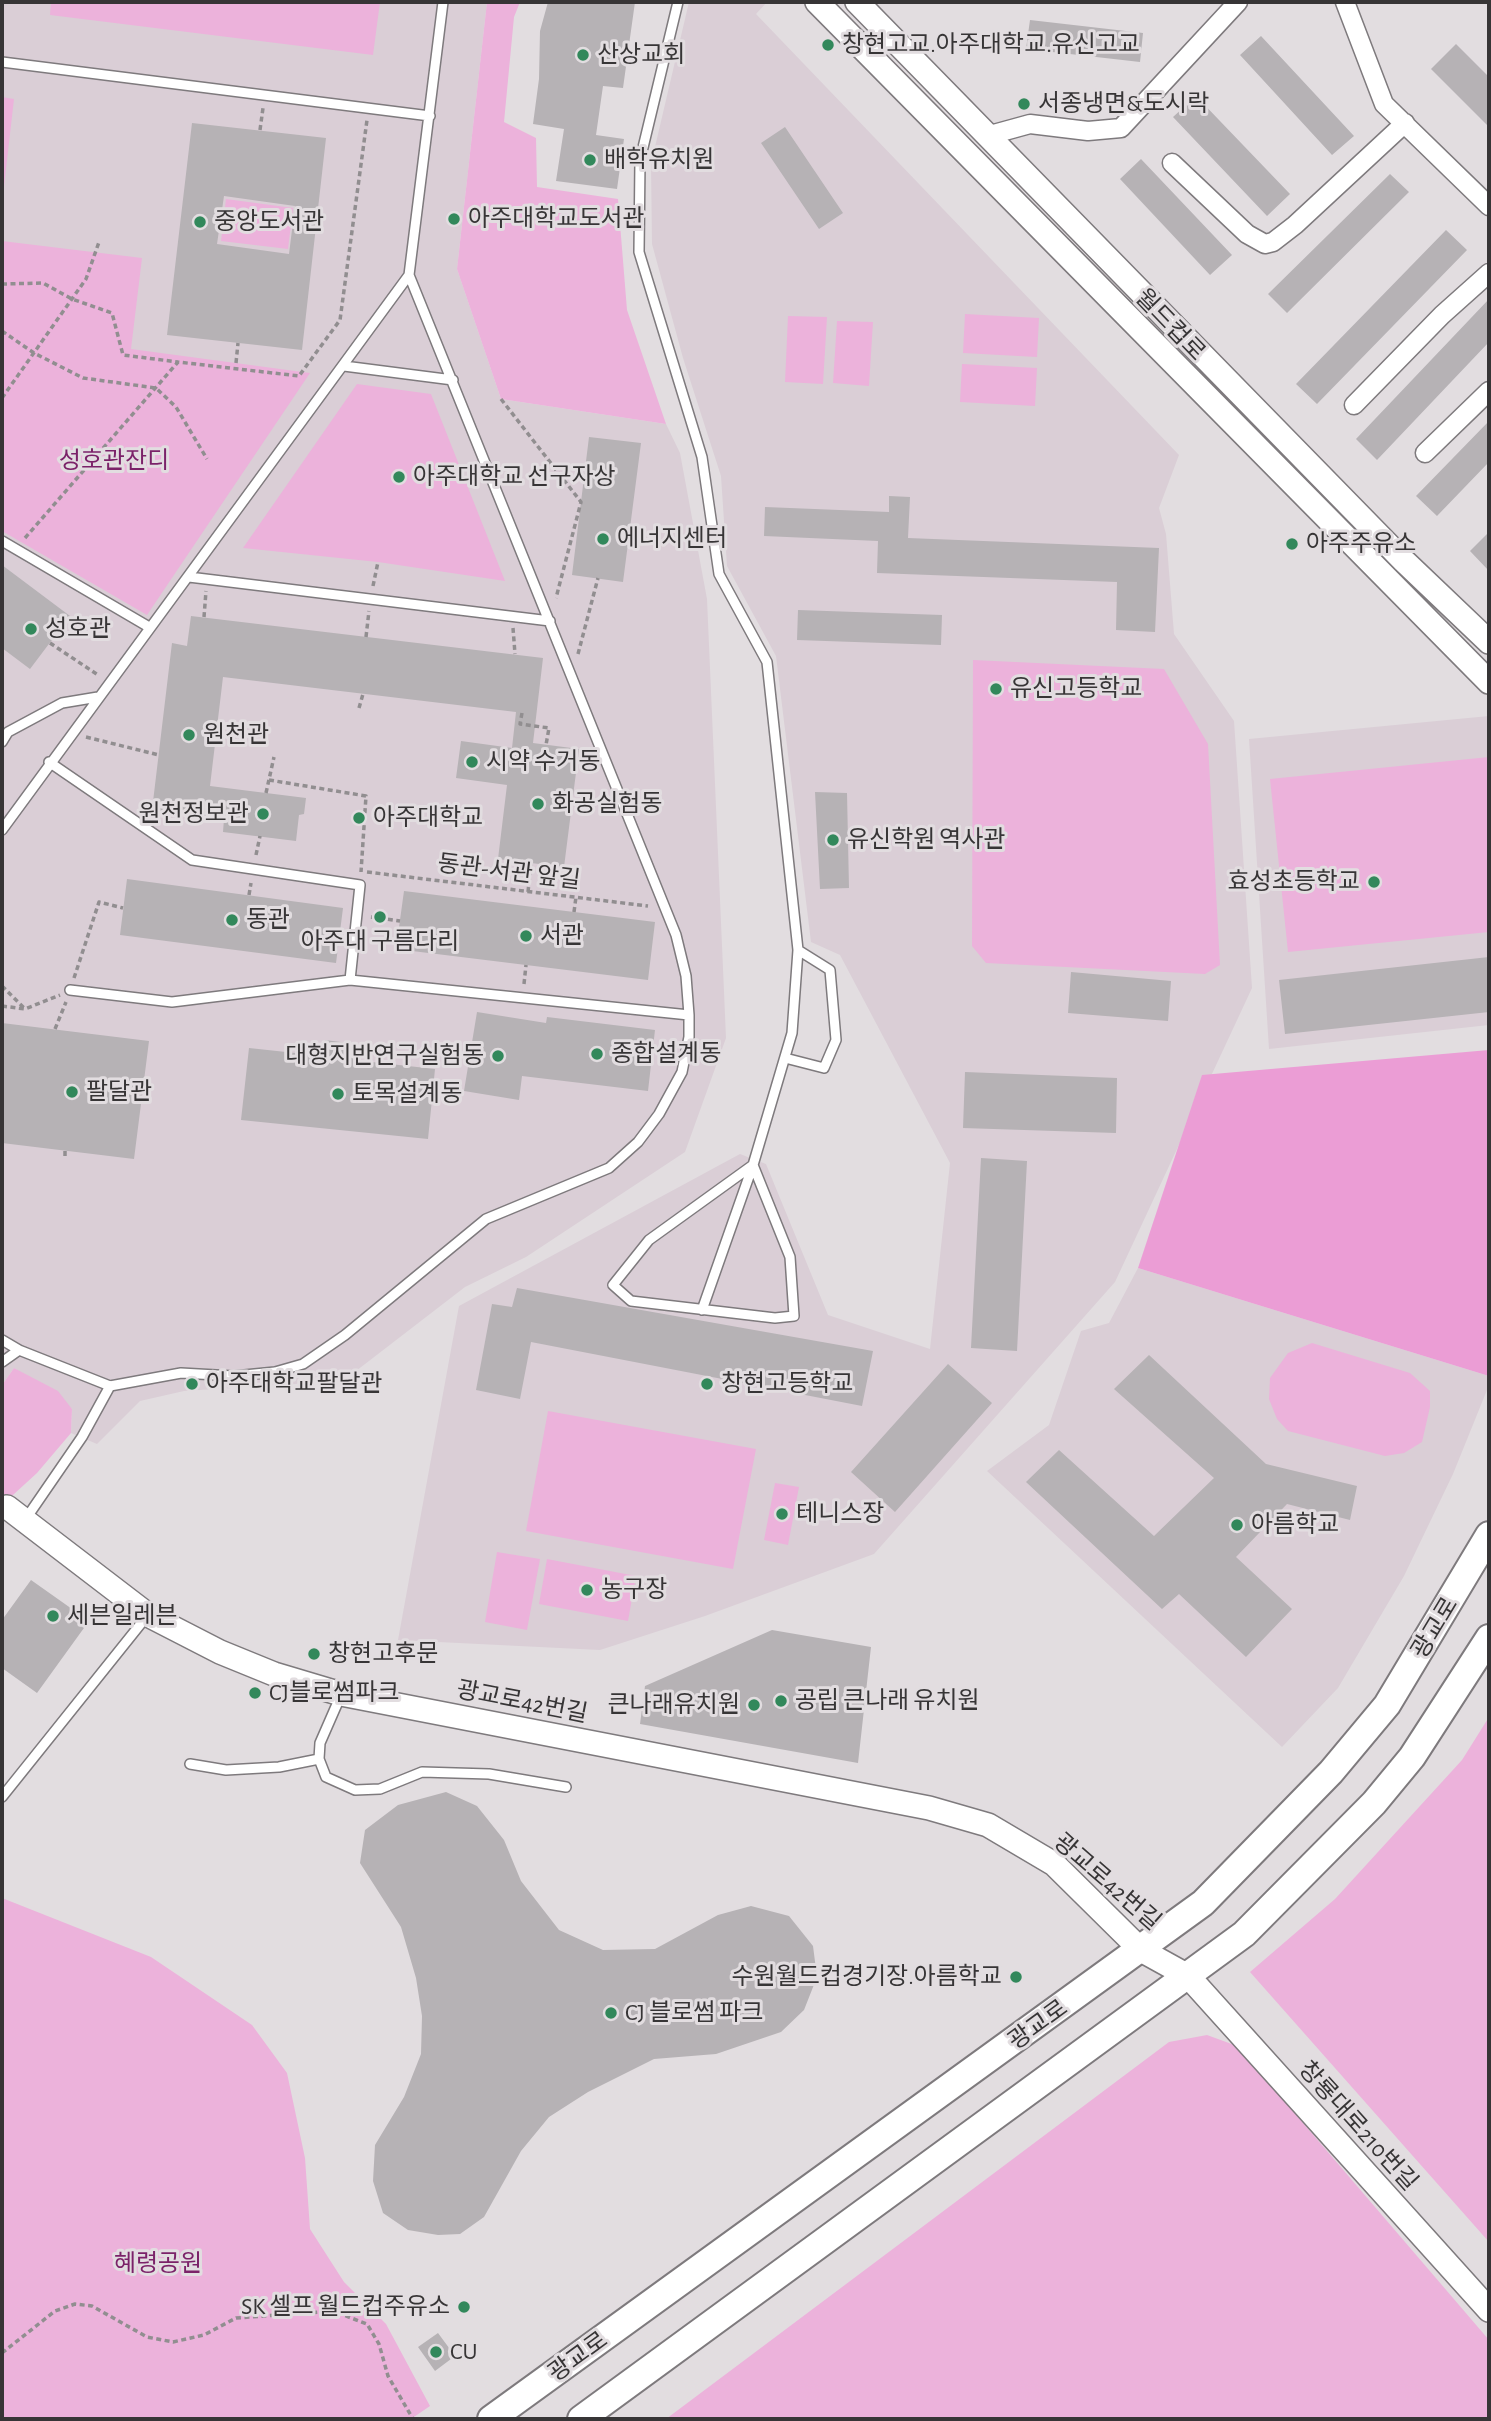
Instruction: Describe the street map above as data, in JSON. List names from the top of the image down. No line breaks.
{"streets":{"main road":["광교로"],"street":["월드컵로","광교로42번길","창룡대로210번길"],"path":["동관-서관 앞길"]},"crossings":[["광교로","광교로42번길"],["광교로","창룡대로210번길"],["광교로42번길","창룡대로210번길"]],"parks":["성호관잔디","혜령공원"],"places":["창현고교.아주대학교.유신고교","산상교회","서종냉면&도시락","배학유치원","아주대학교도서관","중앙도서관","아주대학교 선구자상","에너지센터","아주주유소","성호관","유신고등학교","원천관","시약 수거동","화공실험동","원천정보관","아주대학교","유신학원 역사관","효성초등학교","아주대 구름다리","동관","서관","종합설계동","대형지반연구실험동","팔달관","토목설계동","아주대학교팔달관","창현고등학교","테니스장","아름학교","농구장","세븐일레븐","창현고후문","CJ블로썸파크","공립 큰나래 유치원","큰나래유치원","수원월드컵경기장.아름학교","CJ 블로썸 파크","SK 셀프 월드컵주유소","CU"]}
